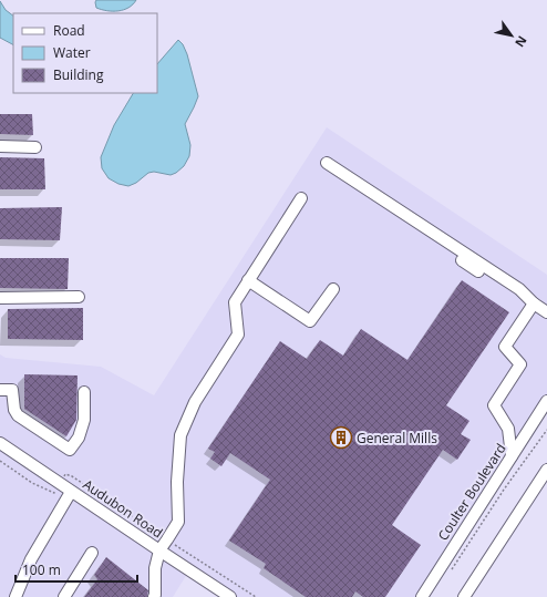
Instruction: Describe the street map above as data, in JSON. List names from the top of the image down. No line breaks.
{"streets":{"street":["Coulter Boulevard","Audubon Road"]},"places":{"building":["General Mills"]},"legend":["Road","Water","Building"],"scale_bar":"100 m","north":"bottom right"}
